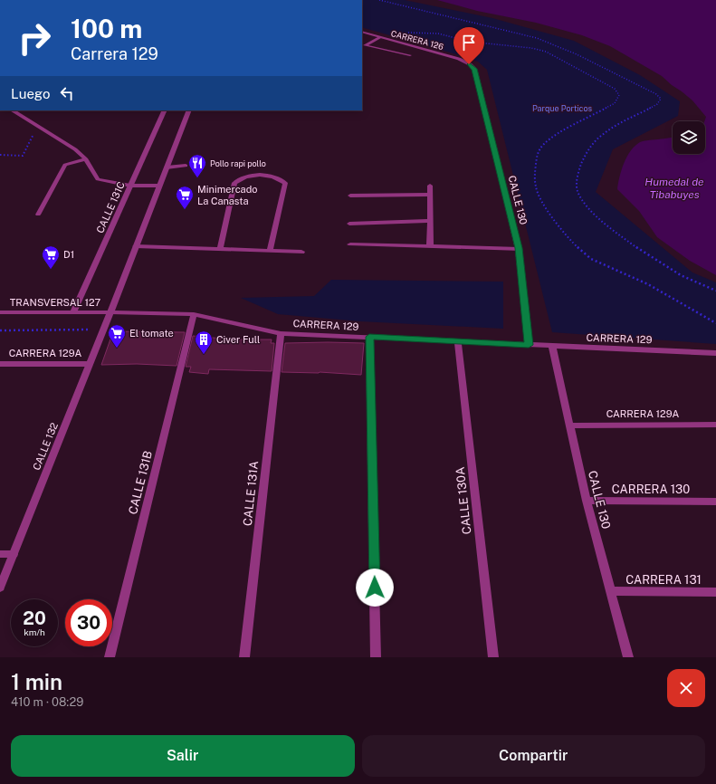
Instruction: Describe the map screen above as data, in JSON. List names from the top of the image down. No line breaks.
{"streets":{"street":["CARRERA 126","CALLE 130","CALLE 131C","TRANSVERSAL 127","CARRERA 129","CARRERA 129A","CALLE 132","CALLE 131B","CARRERA 130","CALLE 131A","CALLE 130A","CARRERA 131"]},"crossings":[["CARRERA 126","CALLE 130"],["CALLE 130","CARRERA 129"],["CALLE 130","CARRERA 129A"],["CALLE 130","CARRERA 130"],["CALLE 130","CARRERA 131"],["CALLE 131C","TRANSVERSAL 127"],["TRANSVERSAL 127","CARRERA 129"],["TRANSVERSAL 127","CALLE 132"],["CARRERA 129","CALLE 132"],["CARRERA 129","CALLE 131B"],["CARRERA 129","CALLE 131A"],["CARRERA 129","CALLE 130A"],["CARRERA 129A","CALLE 132"]],"water":["Humedal de Tibabuyes"],"parks":["Parque Porticos"],"places":{"restaurant":["Pollo rapi pollo"],"supermarket":["Minimercado La Canasta","D1","El tomate"],"building":["Civer Full"]},"page":{"turn":["100 m","Carrera 129"],"then":"Luego","speed":"20 km/h","limit":"30","heading":["1 min","410 m · 08:29"],"buttons":["Salir","Compartir"]}}
